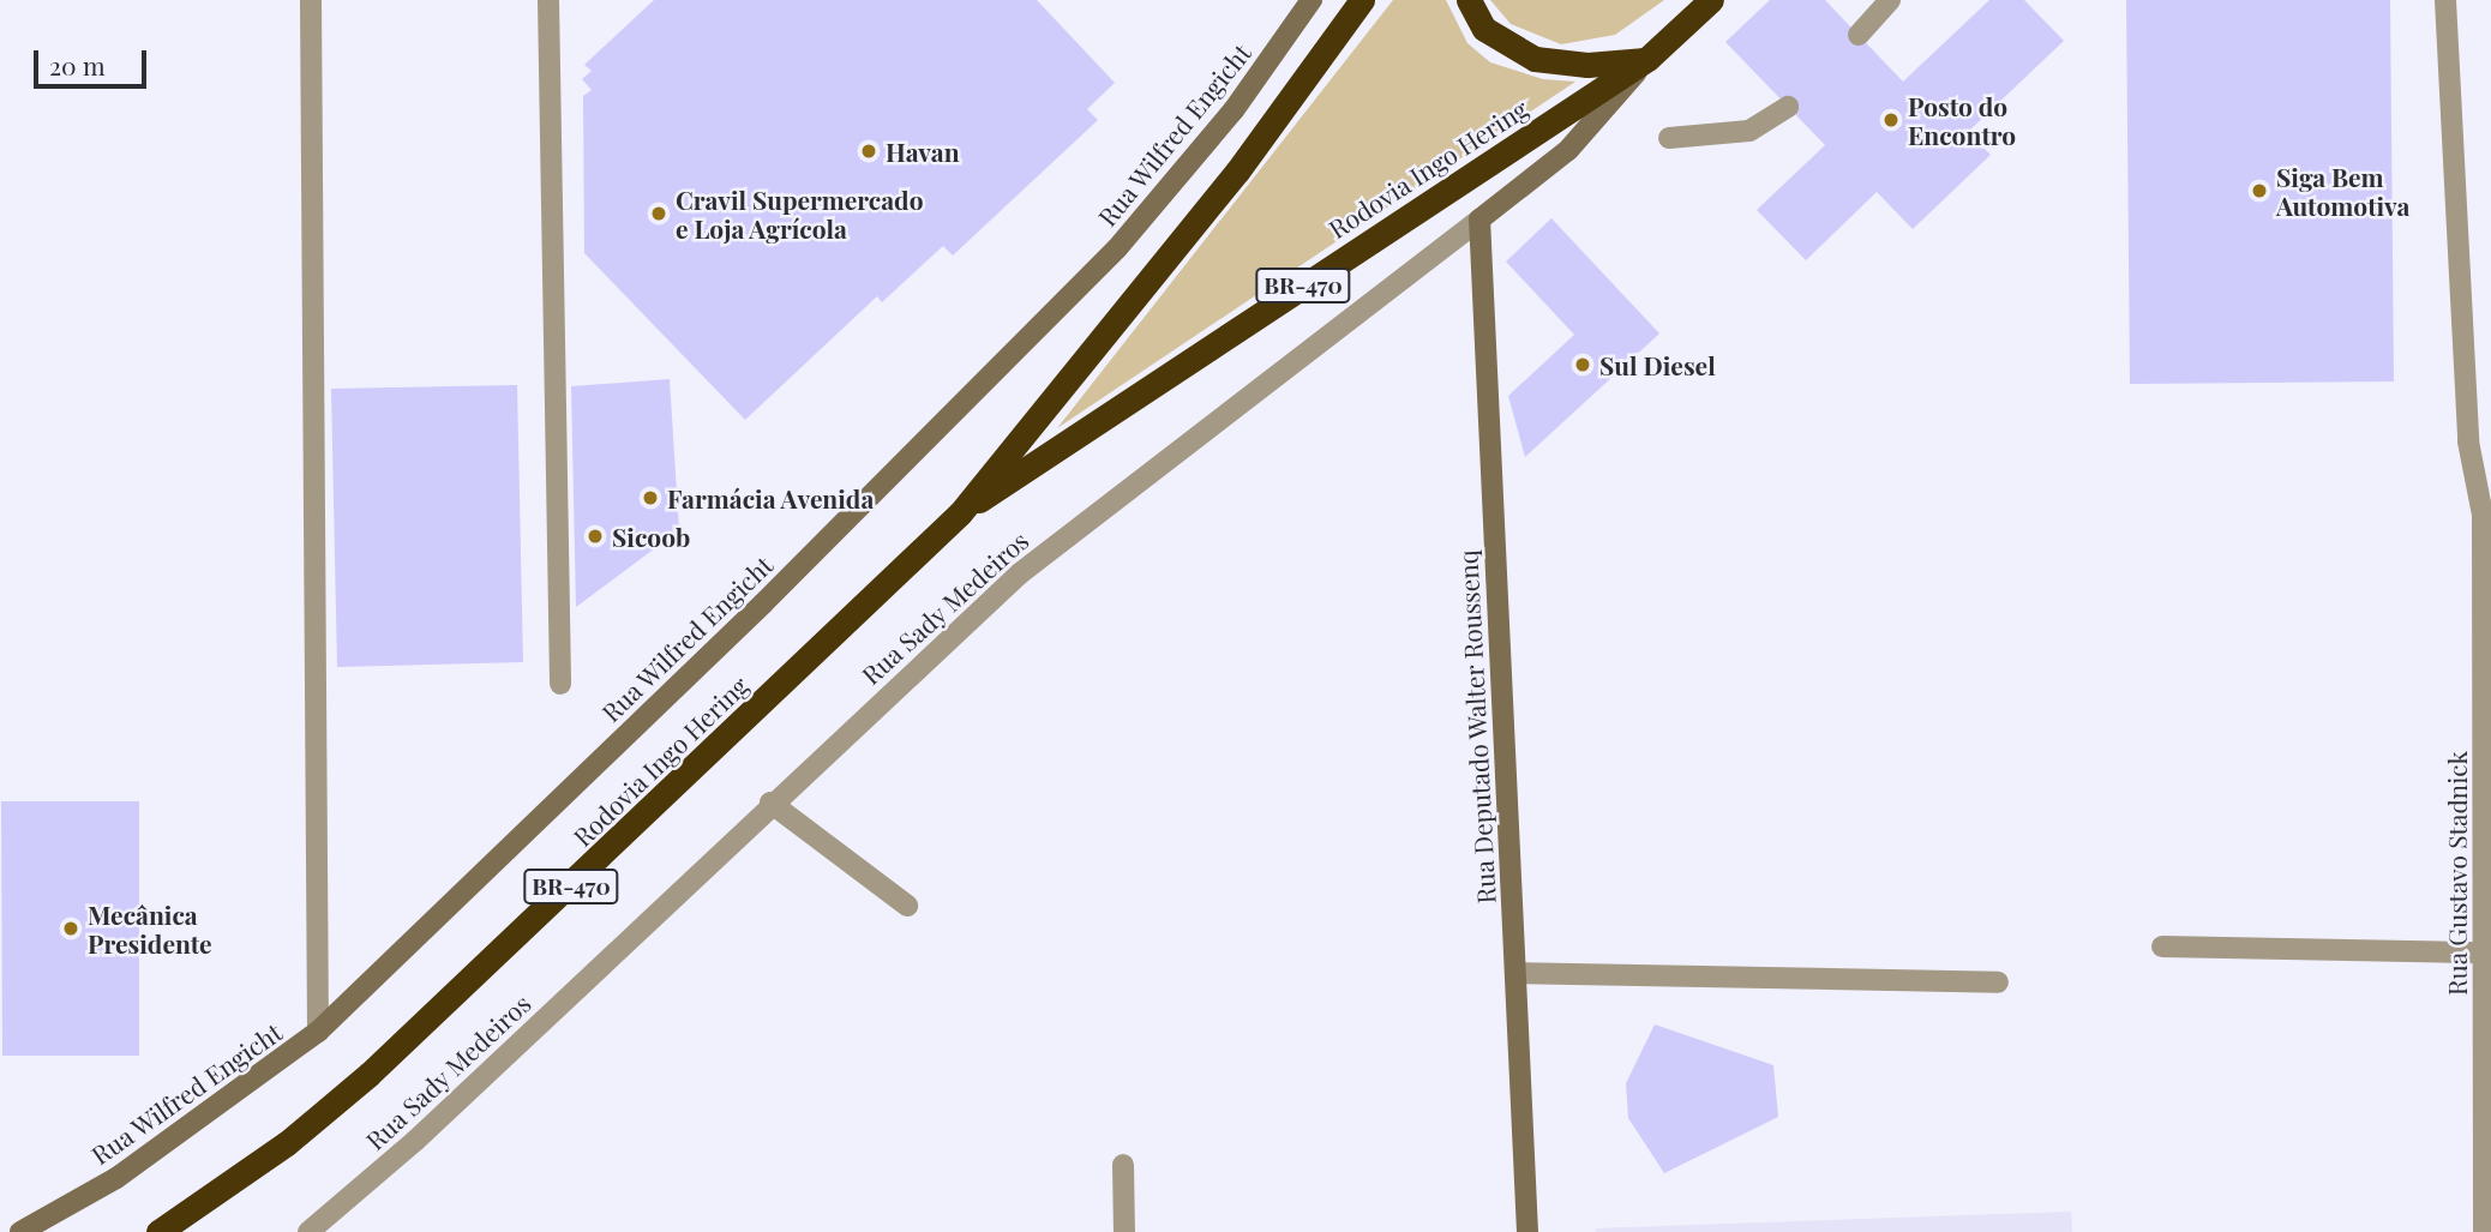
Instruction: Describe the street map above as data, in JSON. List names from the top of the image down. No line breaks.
{"streets":{"highway":["Rodovia Ingo Hering","BR-470"],"street":["Rua Wilfred Engicht","Rua Sady Medeiros","Rua Deputado Walter Roussenq","Rua Gustavo Stadnick"]},"crossings":[["Rodovia Ingo Hering","Rua Sady Medeiros"],["Rua Sady Medeiros","Rua Deputado Walter Roussenq"]],"places":["Posto do Encontro","Havan","Siga Bem Automotiva","Cravil Supermercado e Loja Agrícola","Sul Diesel","Farmácia Avenida","Sicoob","Mecânica Presidente"],"scale_bar":"20 m"}
